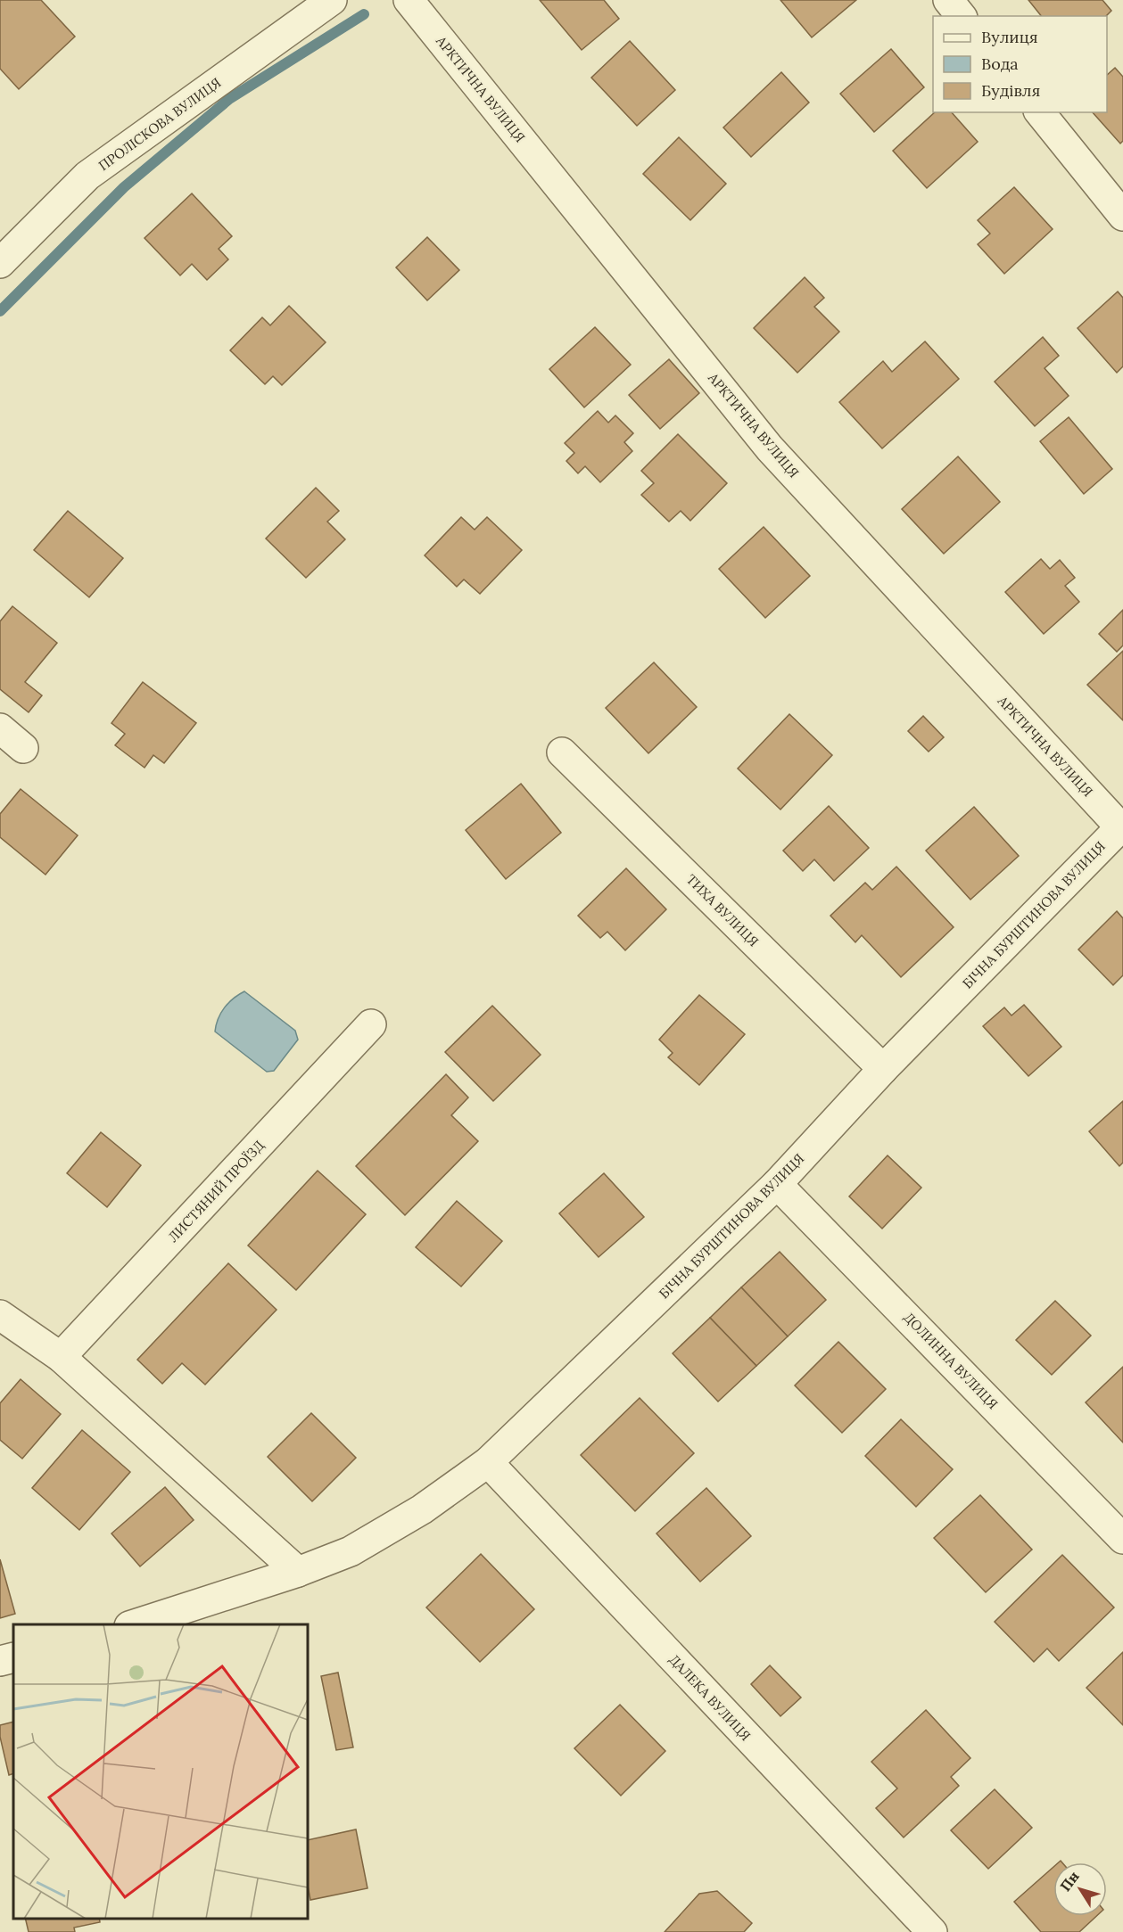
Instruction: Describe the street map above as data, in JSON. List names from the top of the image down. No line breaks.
{"streets":{"street":["АРКТИЧНА ВУЛИЦЯ","ПРОЛІСКОВА ВУЛИЦЯ","ТИХА ВУЛИЦЯ","БІЧНА БУРШТИНОВА ВУЛИЦЯ","ЛИСТЯНИЙ ПРОЇЗД","ДОЛИННА ВУЛИЦЯ","ДАЛЕКА ВУЛИЦЯ"]},"crossings":[["АРКТИЧНА ВУЛИЦЯ","БІЧНА БУРШТИНОВА ВУЛИЦЯ"],["ТИХА ВУЛИЦЯ","БІЧНА БУРШТИНОВА ВУЛИЦЯ"],["БІЧНА БУРШТИНОВА ВУЛИЦЯ","ДОЛИННА ВУЛИЦЯ"],["БІЧНА БУРШТИНОВА ВУЛИЦЯ","ДАЛЕКА ВУЛИЦЯ"]],"legend":["Вулиця","Вода","Будівля"],"north":"top left"}
